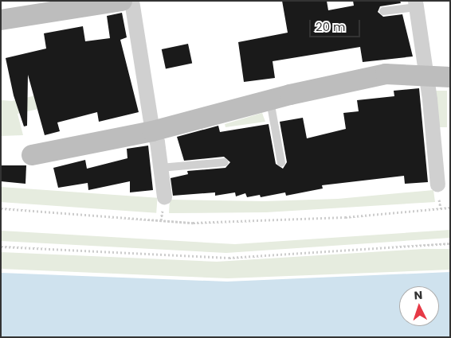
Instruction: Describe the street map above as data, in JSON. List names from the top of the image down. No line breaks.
{"scale_bar":"20 m","north":"top"}
